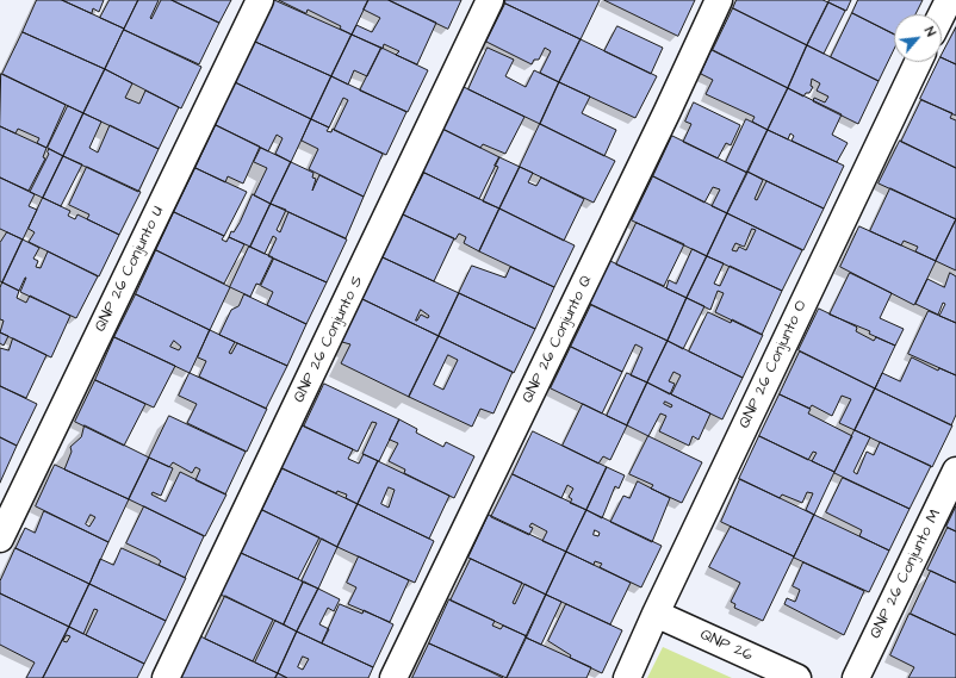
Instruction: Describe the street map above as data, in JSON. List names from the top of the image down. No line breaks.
{"streets":{"street":["QNP 26 Conjunto U","QNP 26 Conjunto S","QNP 26 Conjunto Q","QNP 26 Conjunto O","QNP 26 Conjunto M","QNP 26"]},"crossings":[["QNP 26 Conjunto O","QNP 26"]],"north":"top right"}
